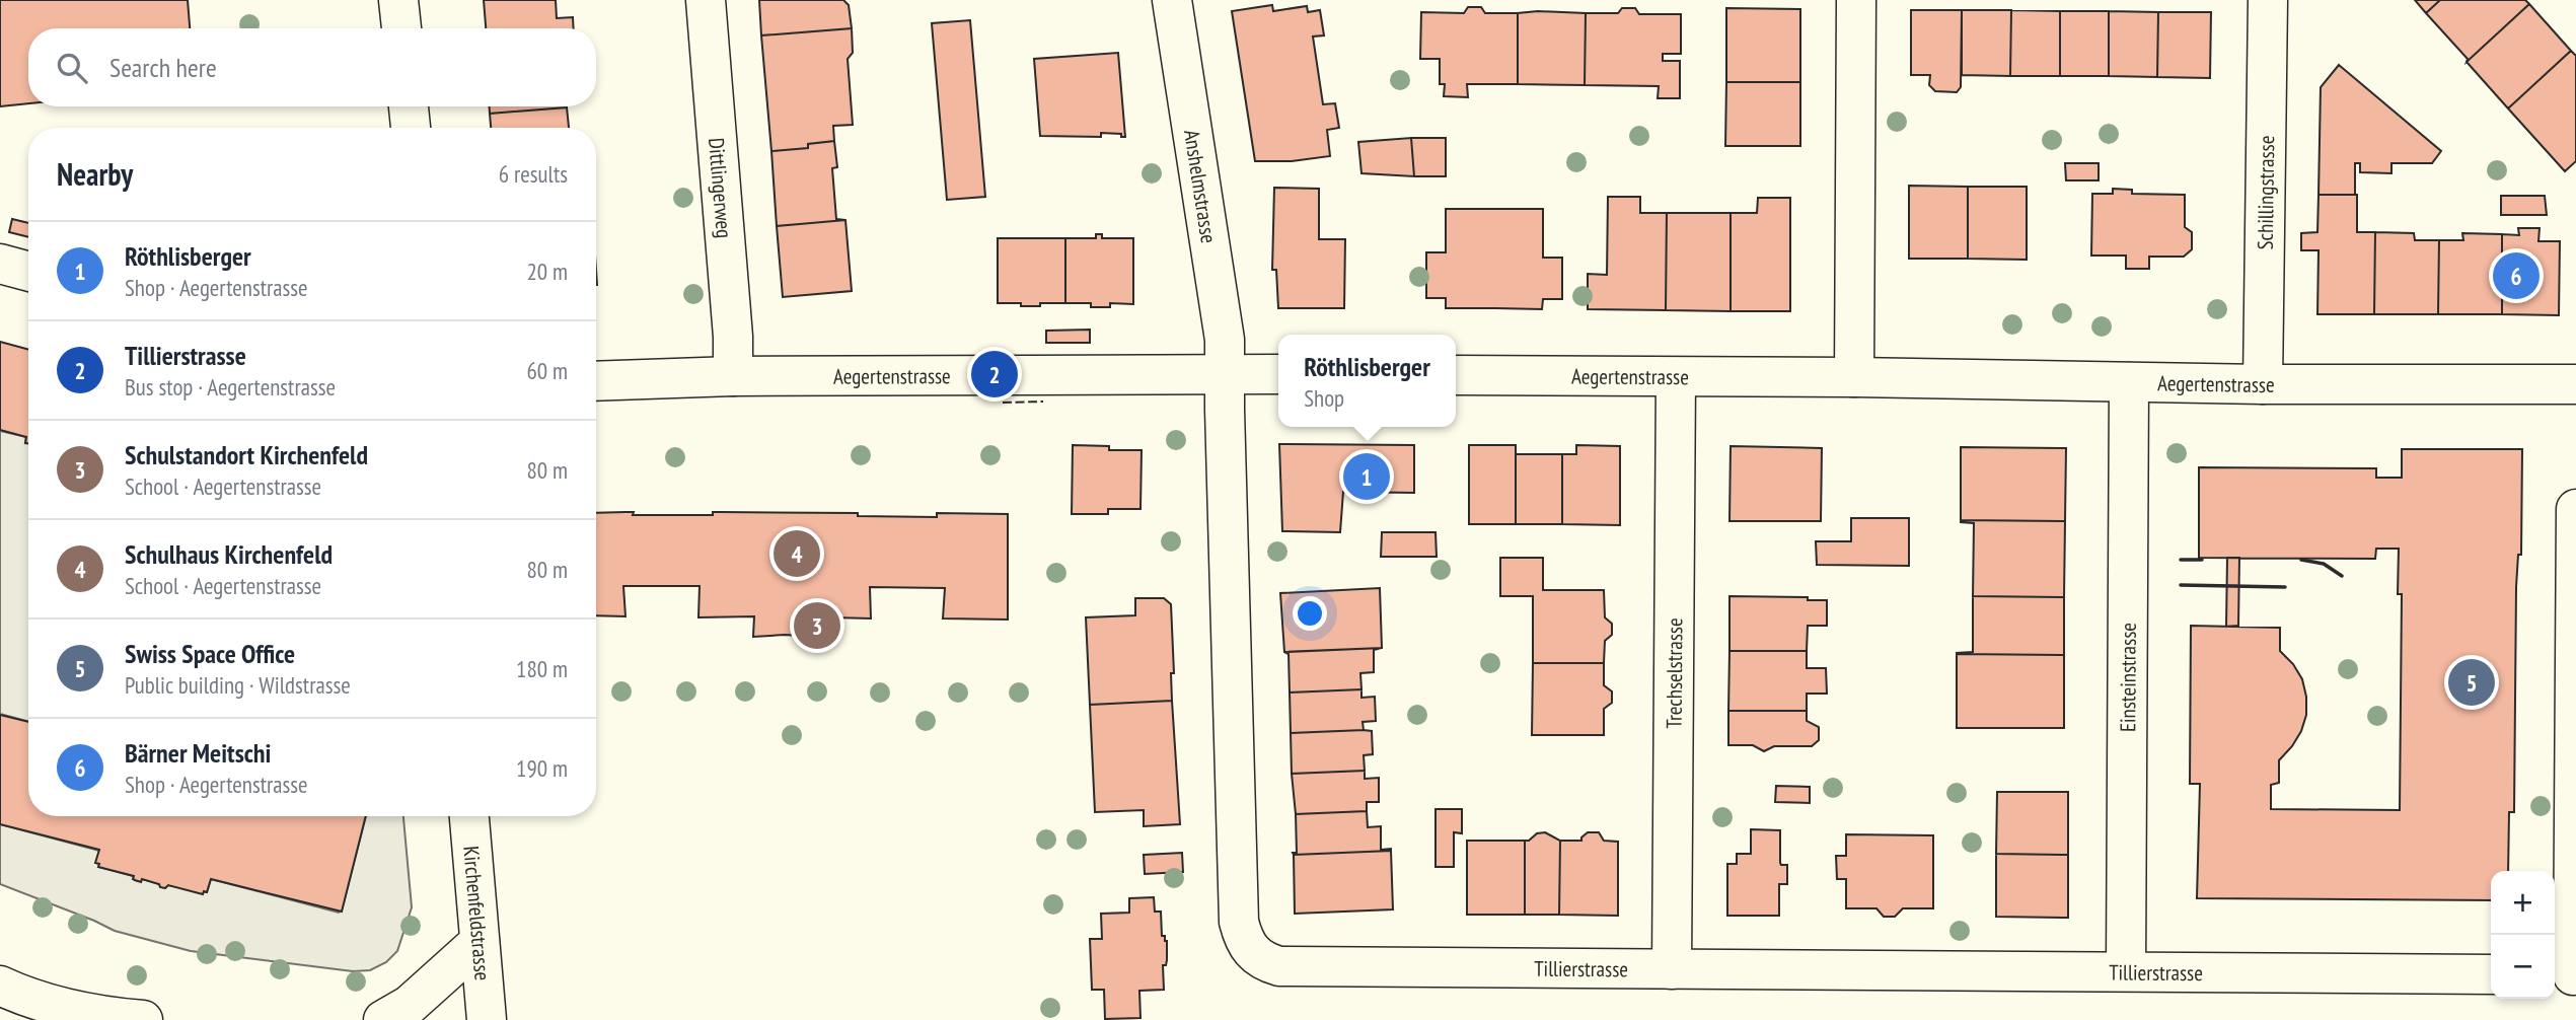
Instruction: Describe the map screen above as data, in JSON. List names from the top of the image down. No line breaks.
{"streets":{"street":["Anshelmstrasse","Dittlingerweg","Schillingstrasse","Aegertenstrasse","Trechselstrasse","Einsteinstrasse","Kirchenfeldstrasse","Tillierstrasse"]},"crossings":[["Anshelmstrasse","Aegertenstrasse"],["Anshelmstrasse","Tillierstrasse"],["Dittlingerweg","Aegertenstrasse"],["Schillingstrasse","Aegertenstrasse"],["Aegertenstrasse","Trechselstrasse"],["Aegertenstrasse","Einsteinstrasse"],["Aegertenstrasse","Tillierstrasse"],["Trechselstrasse","Tillierstrasse"],["Einsteinstrasse","Tillierstrasse"]],"page":{"search":"Search here","heading":["Nearby","6 results"],"list":[{"mark":"1","name":"Röthlisberger","note":"Shop · Aegertenstrasse","value":"20 m"},{"mark":"2","name":"Tillierstrasse","note":"Bus stop · Aegertenstrasse","value":"60 m"},{"mark":"3","name":"Schulstandort Kirchenfeld","note":"School · Aegertenstrasse","value":"80 m"},{"mark":"4","name":"Schulhaus Kirchenfeld","note":"School · Aegertenstrasse","value":"80 m"},{"mark":"5","name":"Swiss Space Office","note":"Public building · Wildstrasse","value":"180 m"},{"mark":"6","name":"Bärner Meitschi","note":"Shop · Aegertenstrasse","value":"190 m"}],"pins":["6","2","1","4","3","5"],"popup":["Röthlisberger","Shop"],"map_buttons":["+","−"]}}
